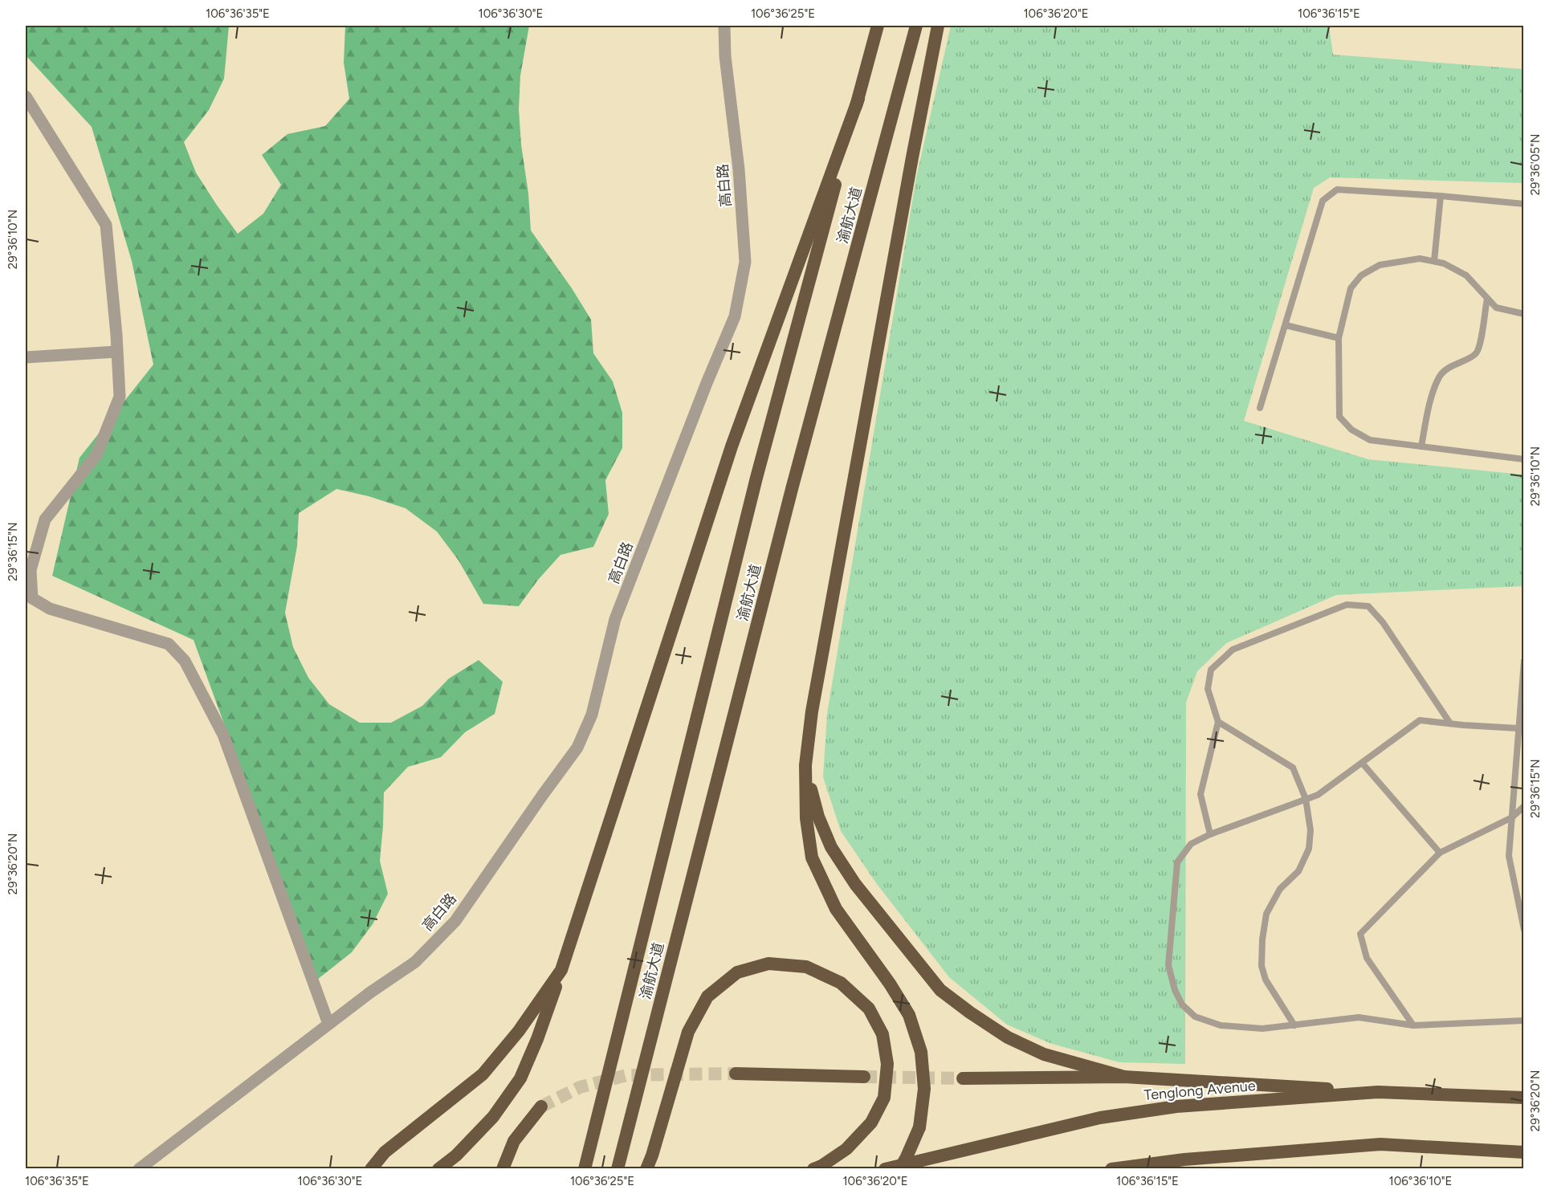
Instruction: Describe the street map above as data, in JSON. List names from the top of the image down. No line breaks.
{"streets":{"highway":["渝航大道","Tenglong Avenue"],"street":["高白路"]},"coordinates":["106°36'35\"E","106°36'30\"E","106°36'25\"E","106°36'20\"E","106°36'15\"E","29°36'05\"N","29°36'10\"N","29°36'15\"N","29°36'20\"N","106°36'10\"E"]}
